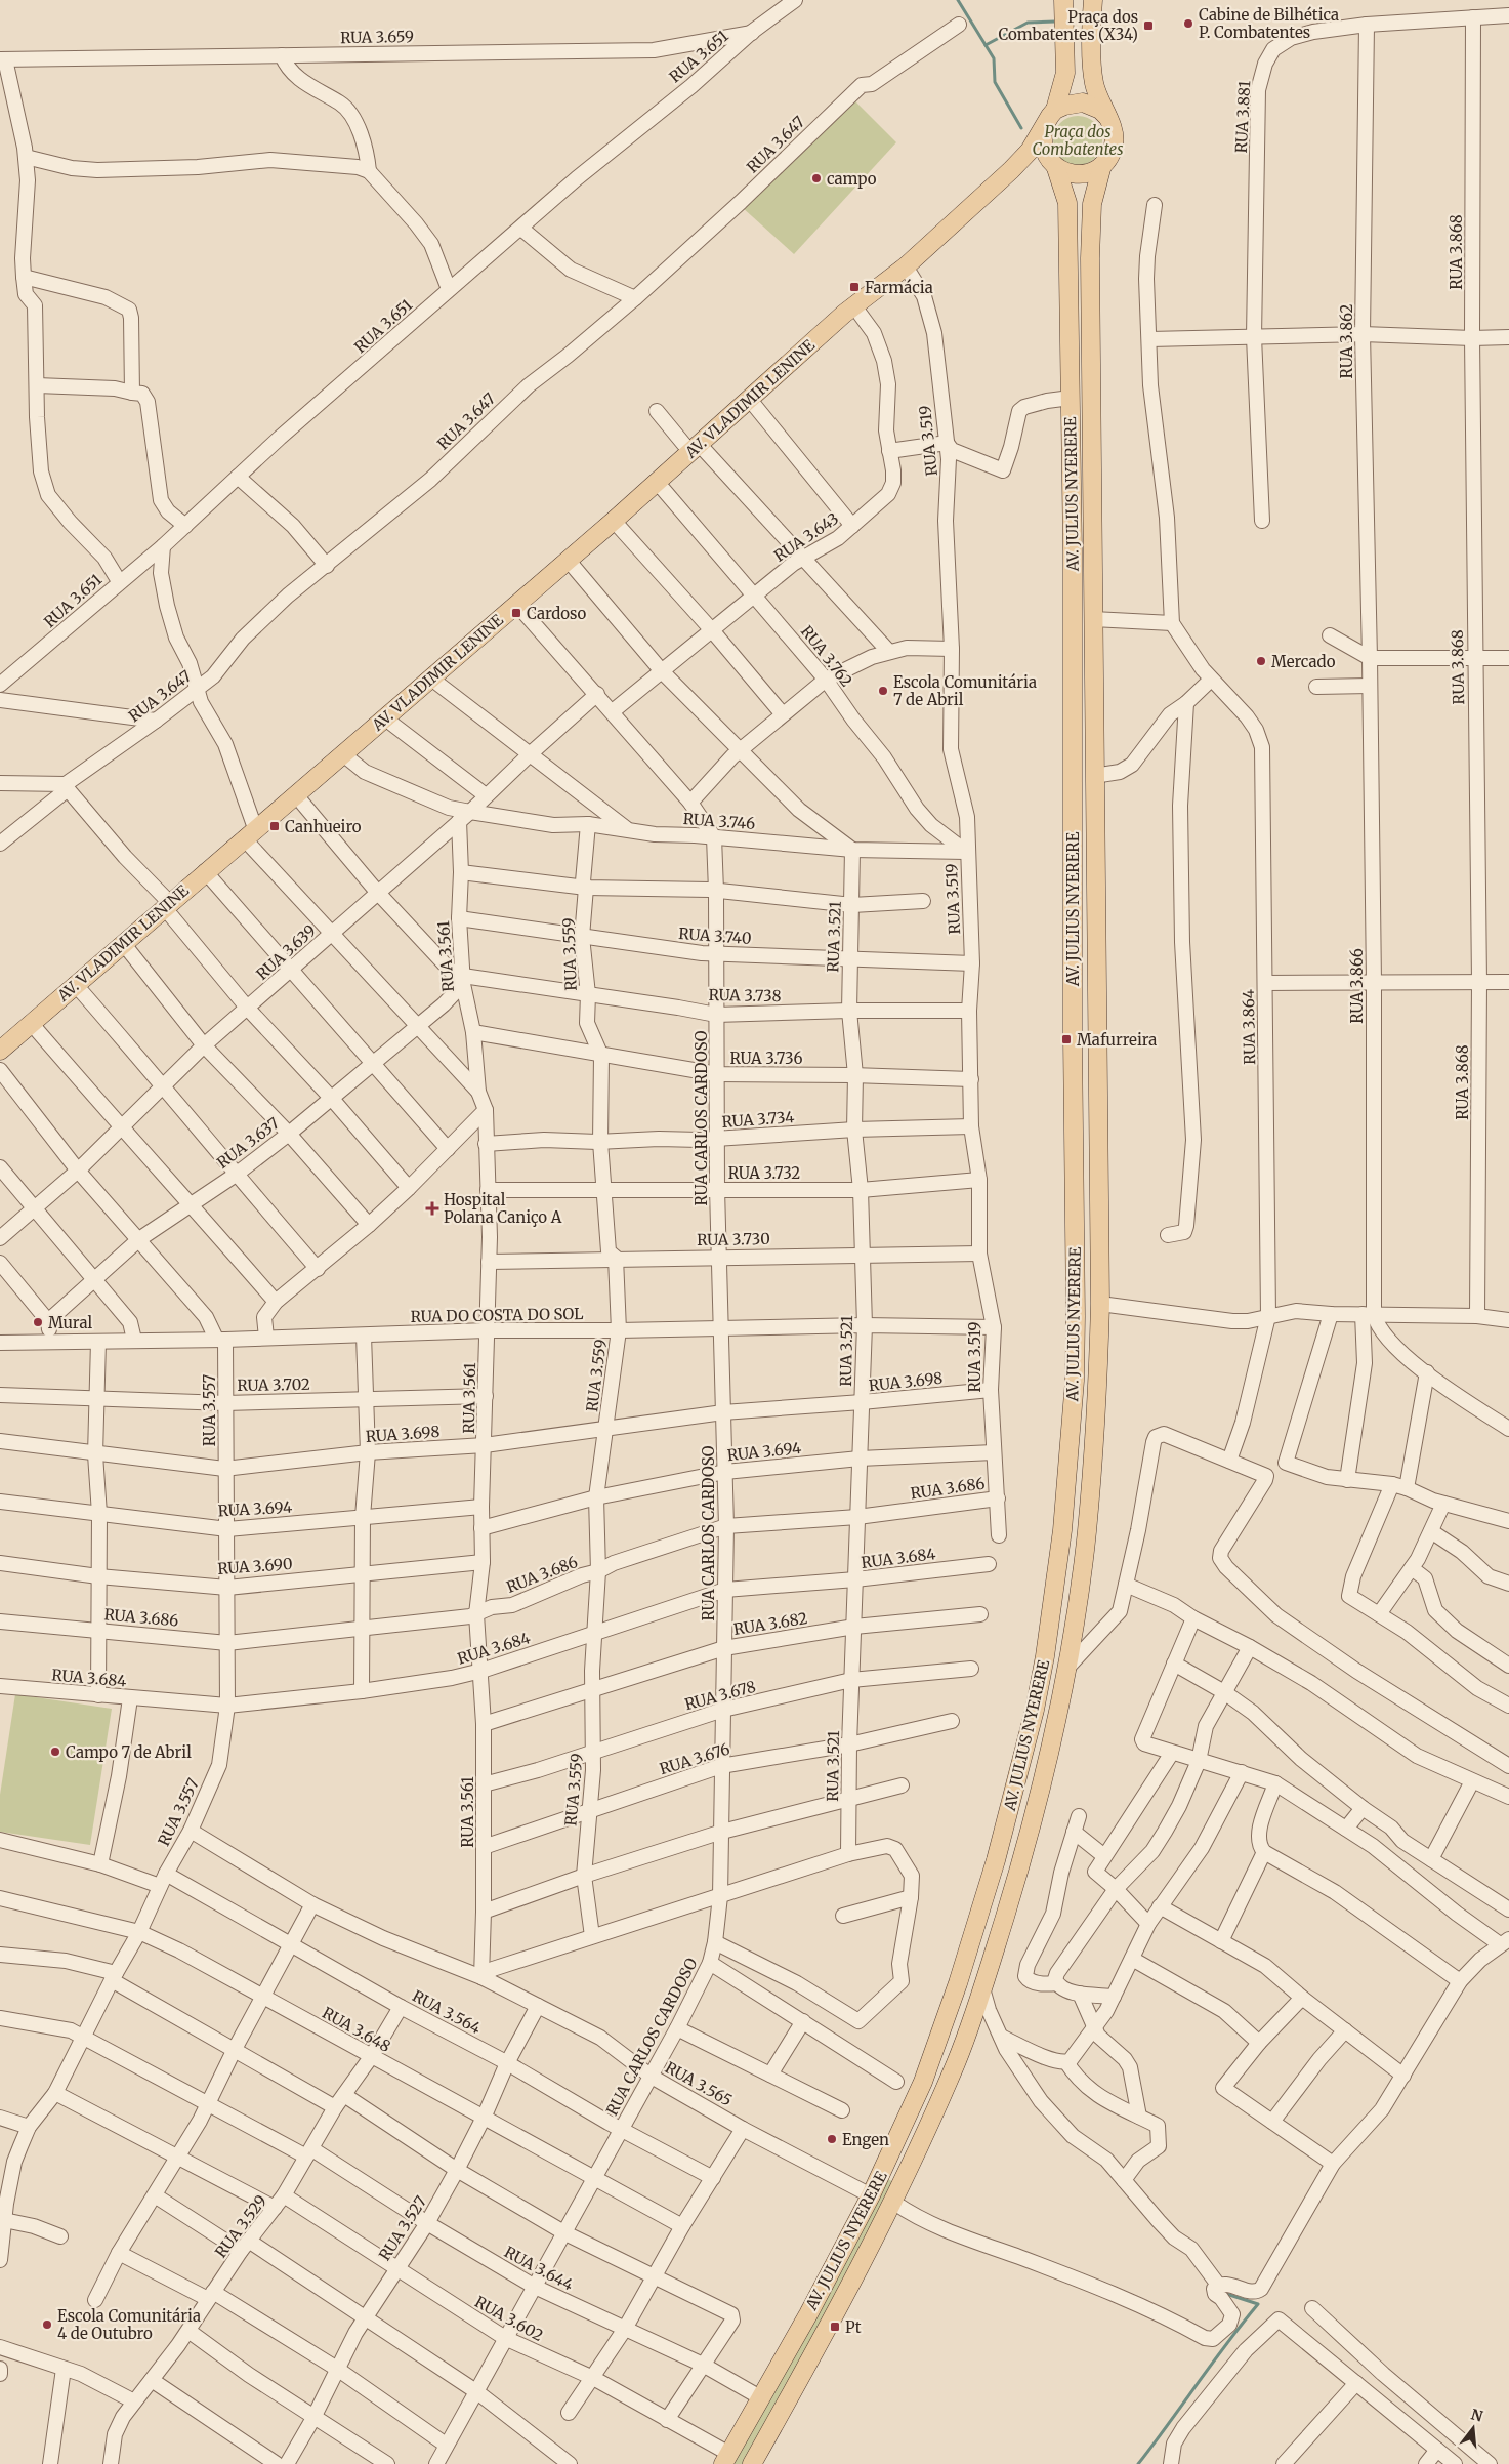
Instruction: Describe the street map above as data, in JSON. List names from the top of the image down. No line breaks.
{"streets":{"main road":["AV. VLADIMIR LENINE","AV. JULIUS NYERERE"],"street":["RUA 3.659","RUA 3.651","RUA 3.881","RUA 3.647","RUA 3.868","RUA 3.862","RUA 3.519","RUA 3.643","RUA 3.762","RUA 3.746","RUA 3.740","RUA 3.521","RUA 3.639","RUA 3.559","RUA 3.561","RUA 3.866","RUA 3.738","RUA 3.864","RUA 3.736","RUA CARLOS CARDOSO","RUA 3.734","RUA 3.637","RUA 3.732","RUA 3.730","RUA DO COSTA DO SOL","RUA 3.698","RUA 3.702","RUA 3.557","RUA 3.694","RUA 3.686","RUA 3.684","RUA 3.690","RUA 3.682","RUA 3.678","RUA 3.676","RUA 3.564","RUA 3.648","RUA 3.565","RUA 3.529","RUA 3.527","RUA 3.644","RUA 3.602"]},"crossings":[["RUA 3.659","RUA 3.651"],["RUA 3.881","RUA 3.868"],["RUA 3.881","RUA 3.862"],["RUA 3.862","RUA 3.866"],["AV. VLADIMIR LENINE","RUA 3.519"],["AV. VLADIMIR LENINE","AV. JULIUS NYERERE"],["AV. VLADIMIR LENINE","RUA 3.643"],["AV. VLADIMIR LENINE","RUA 3.762"],["AV. VLADIMIR LENINE","RUA 3.746"],["RUA 3.519","RUA 3.762"],["RUA 3.519","RUA 3.746"],["RUA 3.519","RUA 3.740"],["RUA 3.519","RUA 3.738"],["RUA 3.519","RUA 3.736"],["RUA 3.519","RUA 3.734"],["RUA 3.519","RUA 3.732"],["RUA 3.519","RUA 3.730"],["RUA 3.519","RUA DO COSTA DO SOL"],["RUA 3.519","RUA 3.698"],["RUA 3.519","RUA 3.694"],["RUA 3.519","RUA 3.686"],["AV. JULIUS NYERERE","RUA 3.565"],["AV. JULIUS NYERERE","RUA 3.644"],["AV. JULIUS NYERERE","RUA 3.602"],["RUA 3.643","RUA 3.762"],["RUA 3.762","RUA 3.746"],["RUA 3.746","RUA 3.521"],["RUA 3.746","RUA 3.639"],["RUA 3.746","RUA 3.559"],["RUA 3.746","RUA CARLOS CARDOSO"],["RUA 3.740","RUA 3.521"],["RUA 3.740","RUA 3.559"],["RUA 3.740","RUA 3.561"],["RUA 3.740","RUA CARLOS CARDOSO"],["RUA 3.521","RUA 3.738"],["RUA 3.521","RUA 3.736"],["RUA 3.521","RUA 3.734"],["RUA 3.521","RUA 3.732"],["RUA 3.521","RUA 3.730"],["RUA 3.521","RUA DO COSTA DO SOL"],["RUA 3.521","RUA 3.698"],["RUA 3.521","RUA 3.694"],["RUA 3.521","RUA 3.686"],["RUA 3.521","RUA 3.684"],["RUA 3.521","RUA 3.682"],["RUA 3.521","RUA 3.678"],["RUA 3.521","RUA 3.676"],["RUA 3.639","RUA 3.561"],["RUA 3.559","RUA 3.738"],["RUA 3.559","RUA 3.736"],["RUA 3.559","RUA 3.734"],["RUA 3.559","RUA 3.732"],["RUA 3.559","RUA 3.730"],["RUA 3.559","RUA DO COSTA DO SOL"],["RUA 3.559","RUA 3.698"],["RUA 3.559","RUA 3.694"],["RUA 3.559","RUA 3.686"],["RUA 3.559","RUA 3.684"],["RUA 3.559","RUA 3.682"],["RUA 3.559","RUA 3.678"],["RUA 3.559","RUA 3.676"],["RUA 3.561","RUA 3.738"],["RUA 3.561","RUA 3.736"],["RUA 3.561","RUA 3.734"],["RUA 3.561","RUA 3.637"],["RUA 3.561","RUA 3.732"],["RUA 3.561","RUA 3.730"],["RUA 3.561","RUA DO COSTA DO SOL"],["RUA 3.561","RUA 3.698"],["RUA 3.561","RUA 3.702"],["RUA 3.561","RUA 3.694"],["RUA 3.561","RUA 3.686"],["RUA 3.561","RUA 3.684"],["RUA 3.561","RUA 3.690"],["RUA 3.561","RUA 3.682"],["RUA 3.561","RUA 3.678"],["RUA 3.561","RUA 3.676"],["RUA 3.561","RUA 3.565"],["RUA 3.738","RUA CARLOS CARDOSO"],["RUA 3.738","RUA 3.637"],["RUA 3.736","RUA CARLOS CARDOSO"],["RUA CARLOS CARDOSO","RUA 3.734"],["RUA CARLOS CARDOSO","RUA 3.732"],["RUA CARLOS CARDOSO","RUA 3.730"],["RUA CARLOS CARDOSO","RUA DO COSTA DO SOL"],["RUA CARLOS CARDOSO","RUA 3.698"],["RUA CARLOS CARDOSO","RUA 3.694"],["RUA CARLOS CARDOSO","RUA 3.686"],["RUA CARLOS CARDOSO","RUA 3.684"],["RUA CARLOS CARDOSO","RUA 3.682"],["RUA CARLOS CARDOSO","RUA 3.678"],["RUA CARLOS CARDOSO","RUA 3.676"],["RUA CARLOS CARDOSO","RUA 3.564"],["RUA CARLOS CARDOSO","RUA 3.648"],["RUA CARLOS CARDOSO","RUA 3.565"],["RUA CARLOS CARDOSO","RUA 3.644"],["RUA CARLOS CARDOSO","RUA 3.602"],["RUA DO COSTA DO SOL","RUA 3.557"],["RUA 3.698","RUA 3.557"],["RUA 3.702","RUA 3.557"],["RUA 3.557","RUA 3.694"],["RUA 3.557","RUA 3.686"],["RUA 3.557","RUA 3.684"],["RUA 3.557","RUA 3.690"],["RUA 3.557","RUA 3.564"],["RUA 3.557","RUA 3.648"],["RUA 3.557","RUA 3.565"],["RUA 3.557","RUA 3.644"],["RUA 3.564","RUA 3.529"],["RUA 3.564","RUA 3.527"],["RUA 3.648","RUA 3.529"],["RUA 3.648","RUA 3.527"],["RUA 3.565","RUA 3.527"],["RUA 3.529","RUA 3.644"],["RUA 3.529","RUA 3.602"],["RUA 3.527","RUA 3.644"],["RUA 3.527","RUA 3.602"]],"parks":["Praça dos Combatentes"],"places":{"other":["Cabine de Bilhética P. Combatentes","campo","Mercado","Escola Comunitária 7 de Abril","Mural","Campo 7 de Abril","Engen","Escola Comunitária 4 de Outubro"],"transit":["Praça dos Combatentes (X34)","Farmácia","Cardoso","Canhueiro","Mafurreira","Pt"],"health":["Hospital Polana Caniço A"]},"north":"top"}
